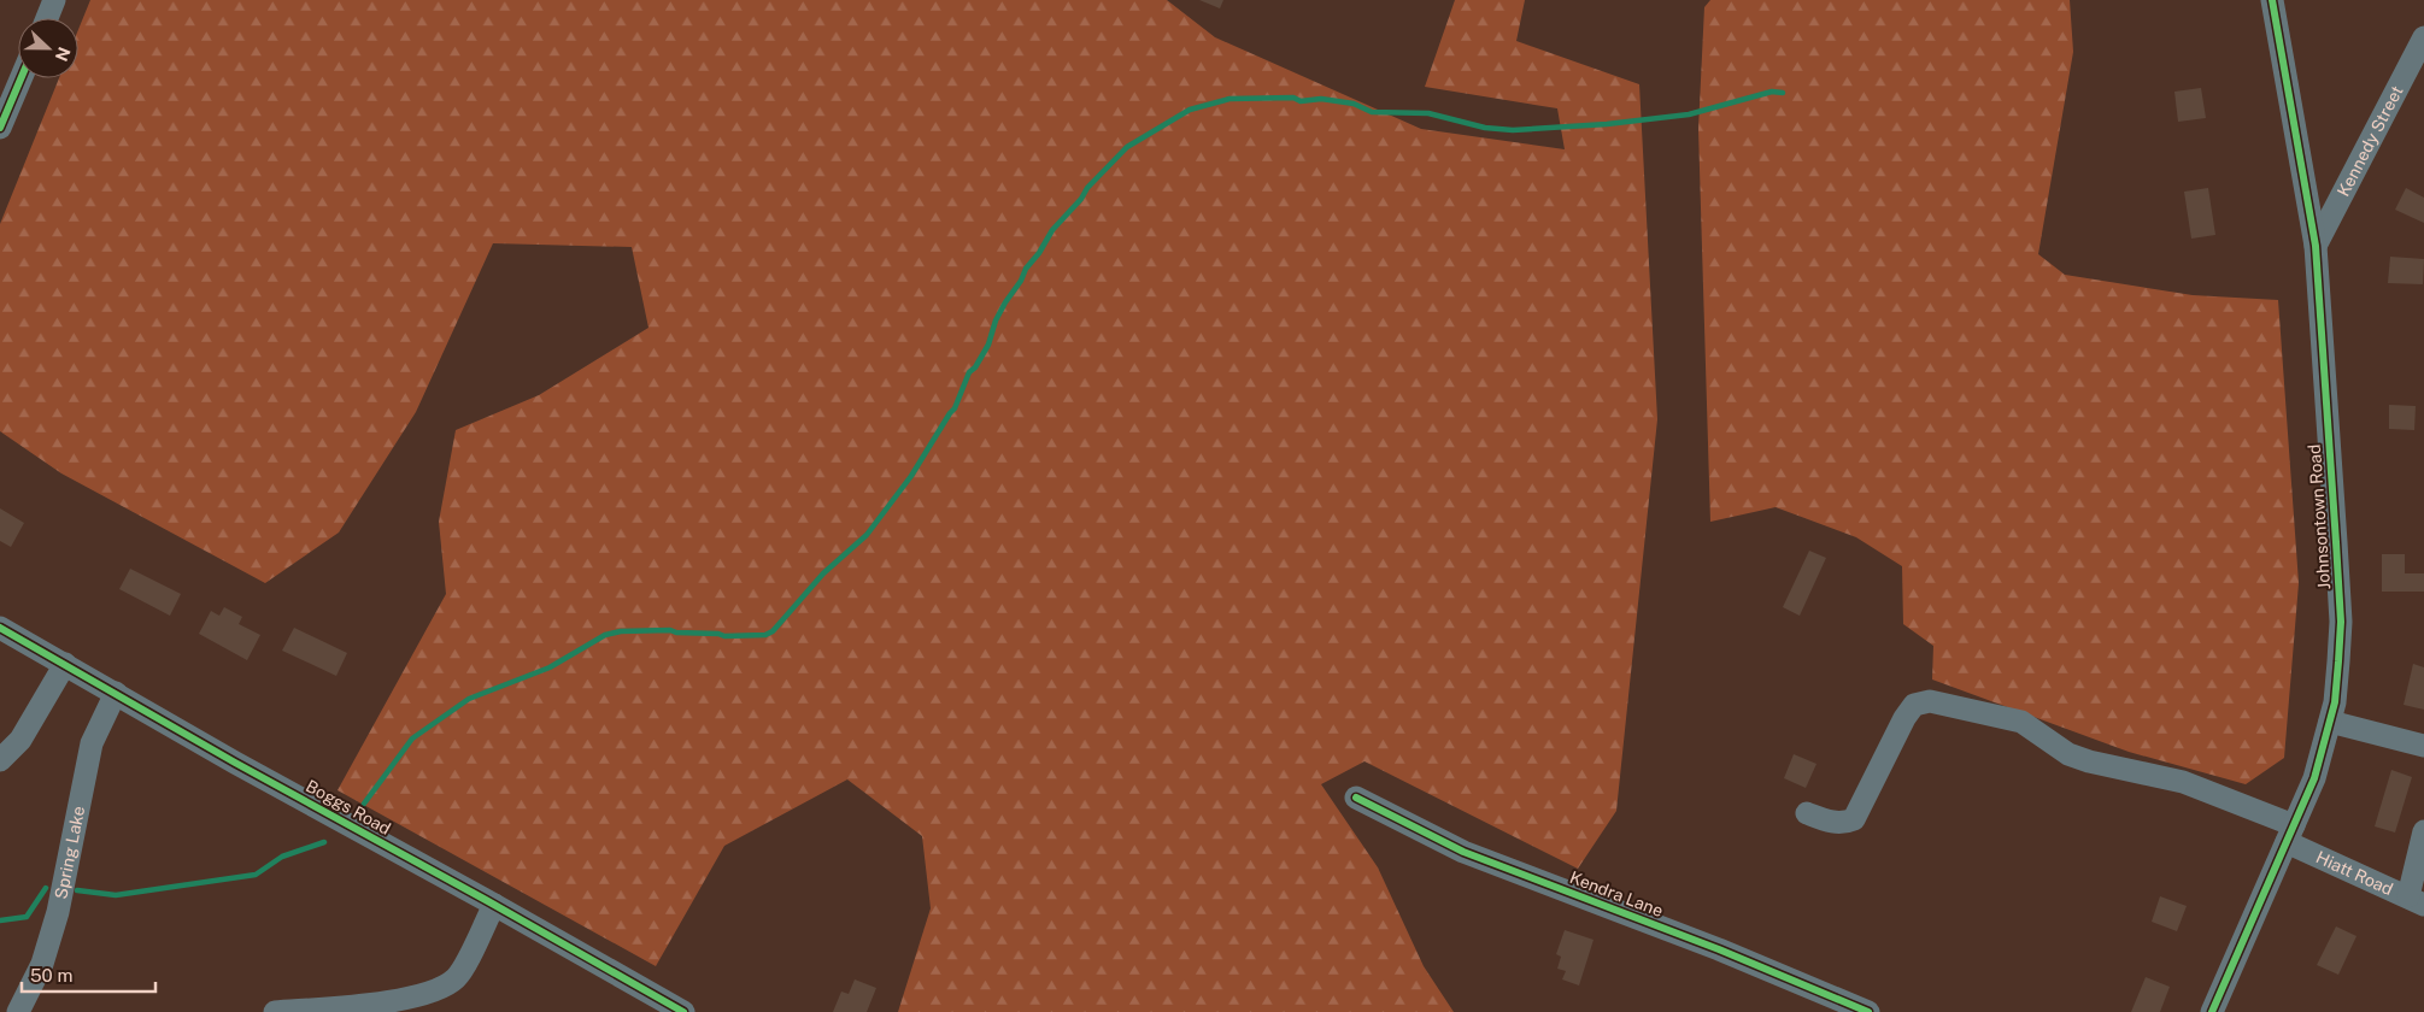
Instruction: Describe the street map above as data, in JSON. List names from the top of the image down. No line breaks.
{"streets":{"street":["Kennedy Street","Johnsontown Road","Boggs Road","Spring Lake","Hiatt Road","Kendra Lane"]},"crossings":[["Kennedy Street","Johnsontown Road"],["Johnsontown Road","Hiatt Road"],["Boggs Road","Spring Lake"]],"scale_bar":"50 m","north":"right"}
